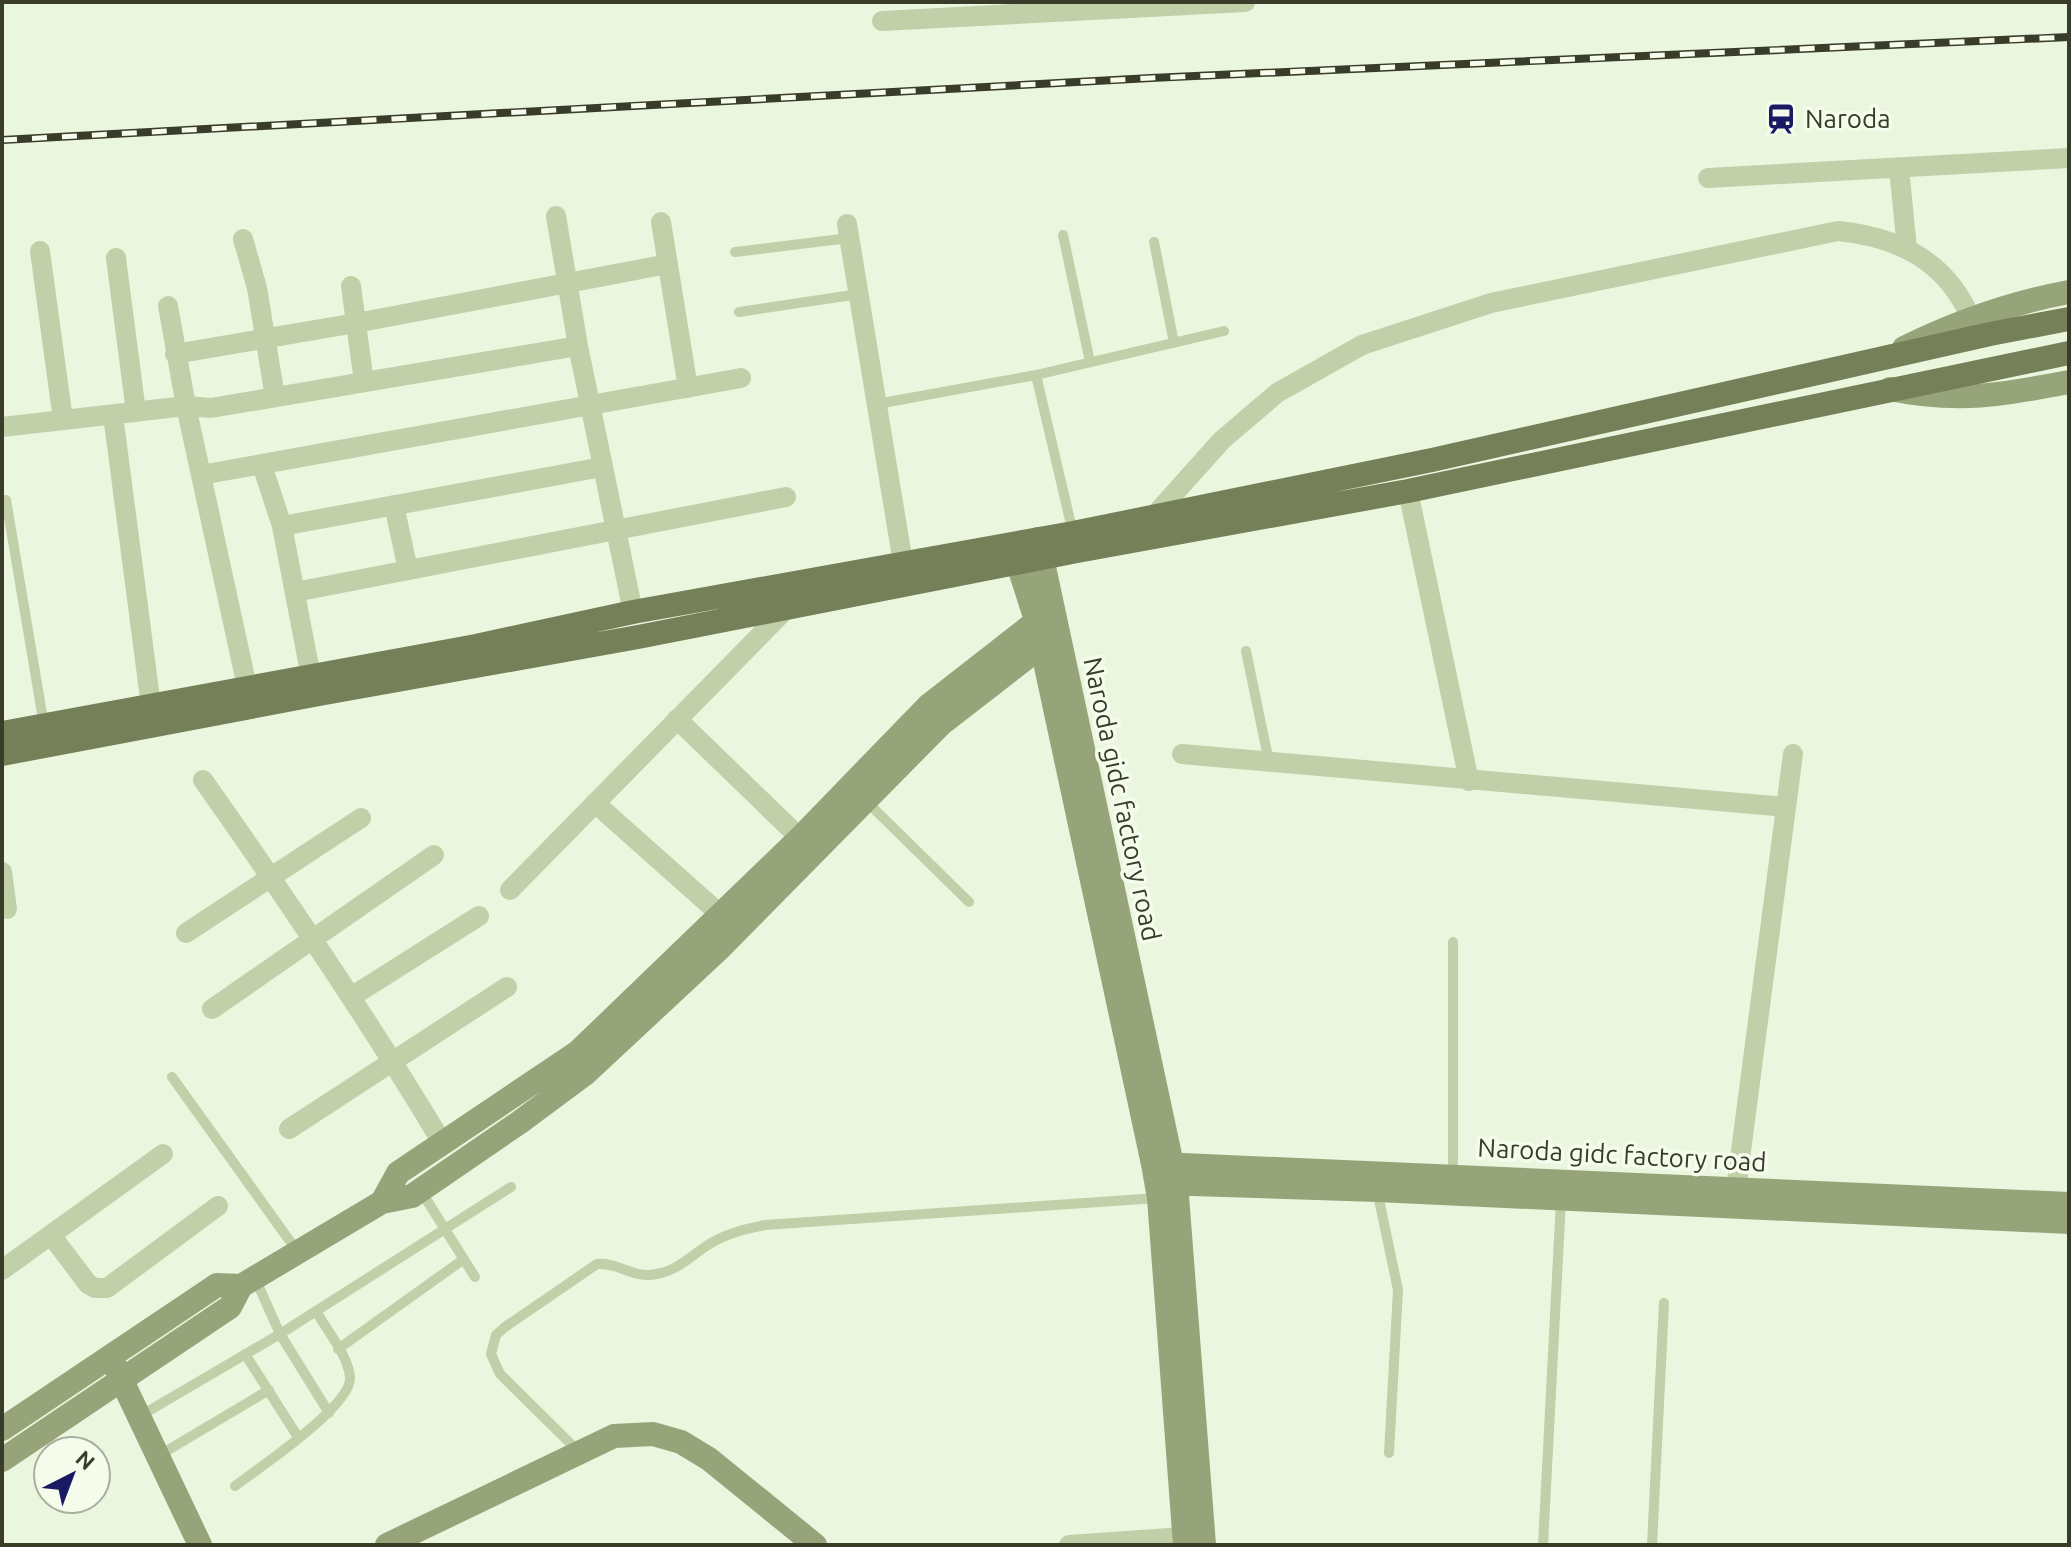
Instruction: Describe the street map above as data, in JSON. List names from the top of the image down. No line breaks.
{"streets":{"street":["Naroda gidc factory road"]},"places":{"station":["Naroda"]},"north":"top right"}
